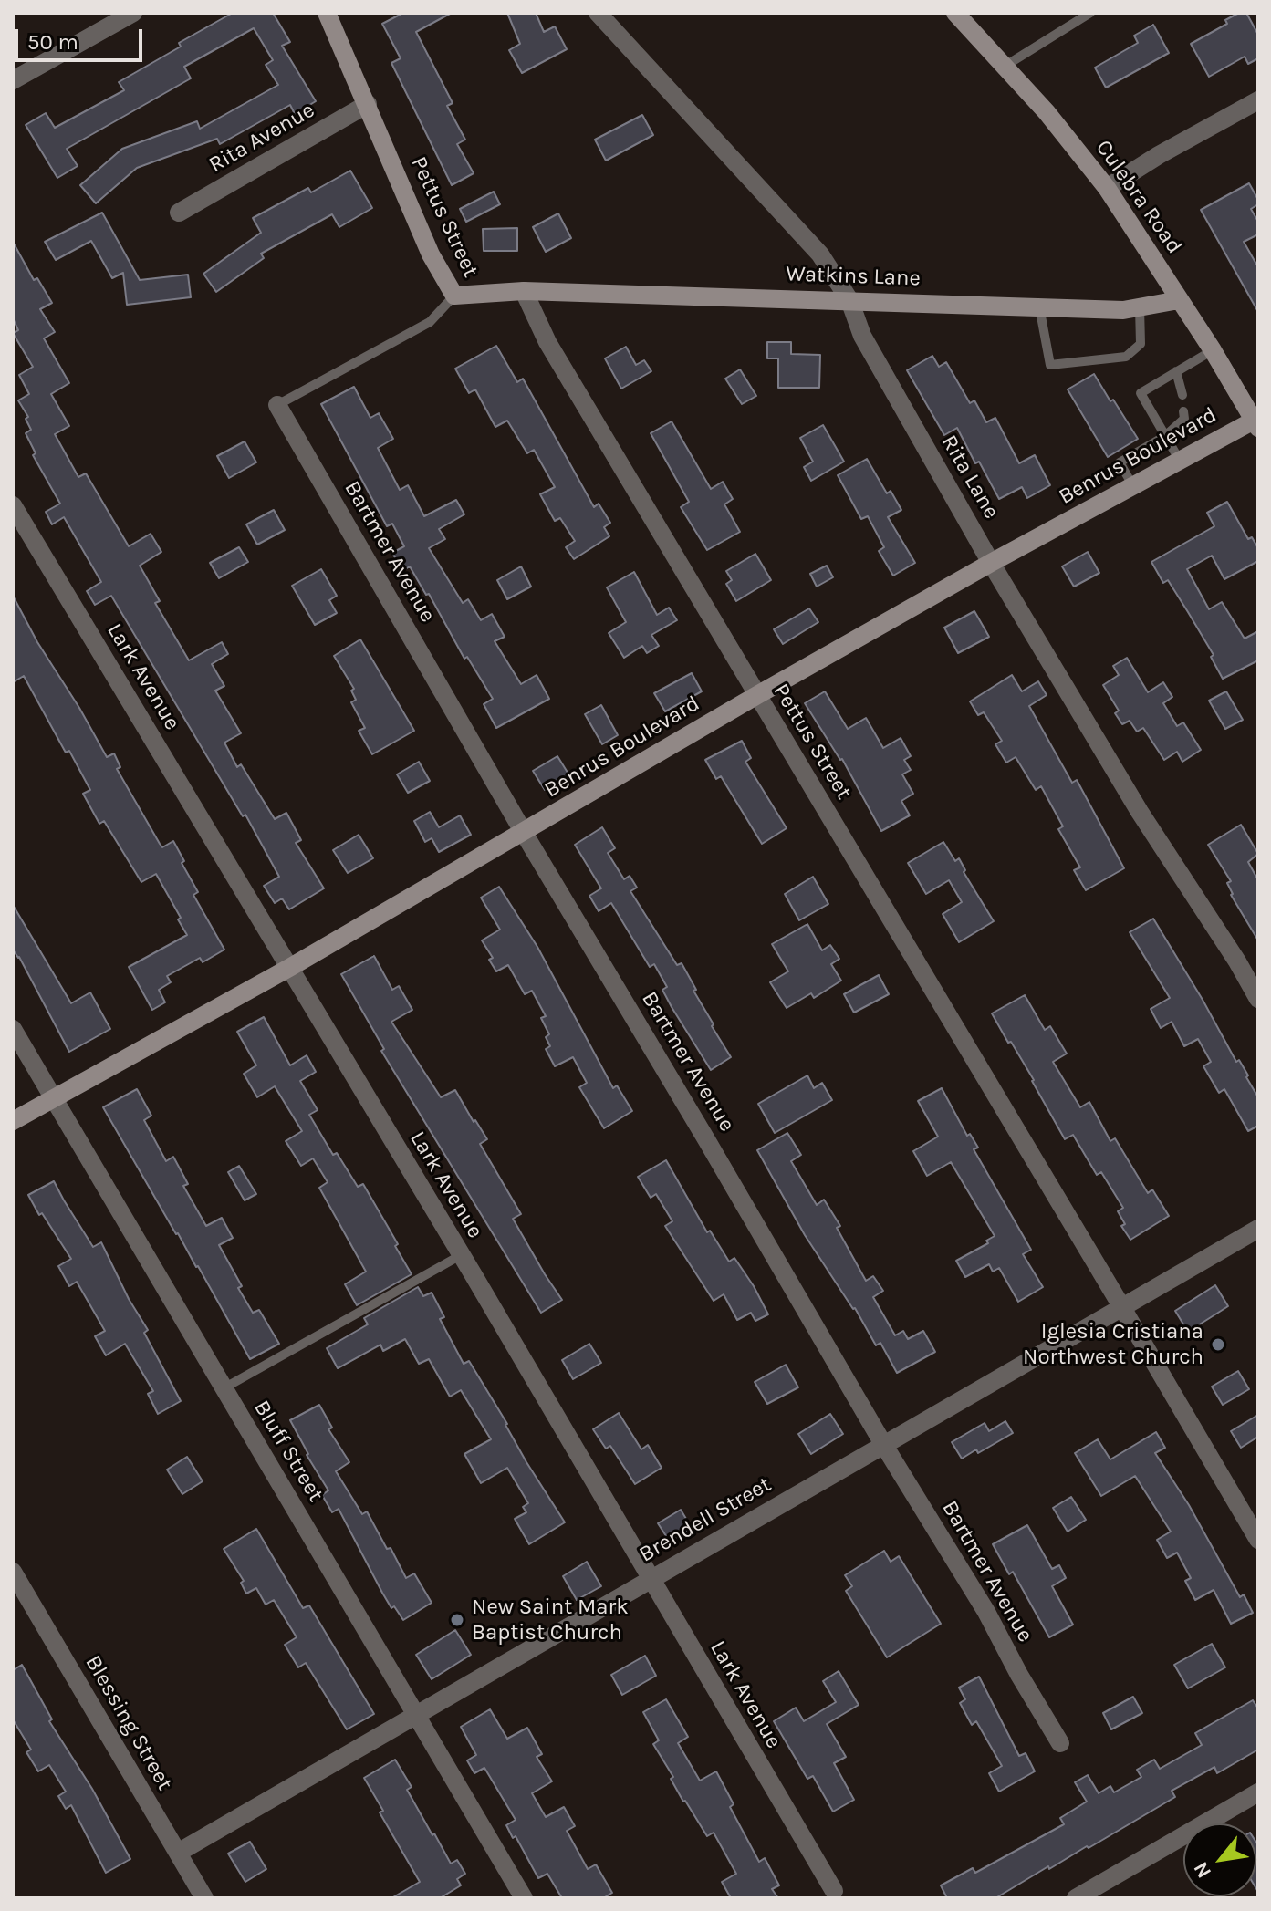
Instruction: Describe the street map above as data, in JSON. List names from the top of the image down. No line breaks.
{"streets":{"street":["Rita Avenue","Culebra Road","Pettus Street","Watkins Lane","Benrus Boulevard","Rita Lane","Bartmer Avenue","Lark Avenue","Bluff Street","Brendell Street","Blessing Street"]},"crossings":[["Rita Avenue","Pettus Street"],["Culebra Road","Watkins Lane"],["Culebra Road","Benrus Boulevard"],["Pettus Street","Watkins Lane"],["Pettus Street","Benrus Boulevard"],["Pettus Street","Brendell Street"],["Watkins Lane","Rita Lane"],["Benrus Boulevard","Rita Lane"],["Benrus Boulevard","Bartmer Avenue"],["Benrus Boulevard","Lark Avenue"],["Benrus Boulevard","Bluff Street"],["Bartmer Avenue","Brendell Street"],["Lark Avenue","Brendell Street"],["Bluff Street","Brendell Street"],["Brendell Street","Blessing Street"]],"places":["Iglesia Cristiana Northwest Church","New Saint Mark Baptist Church"],"scale_bar":"50 m","north":"bottom left"}
